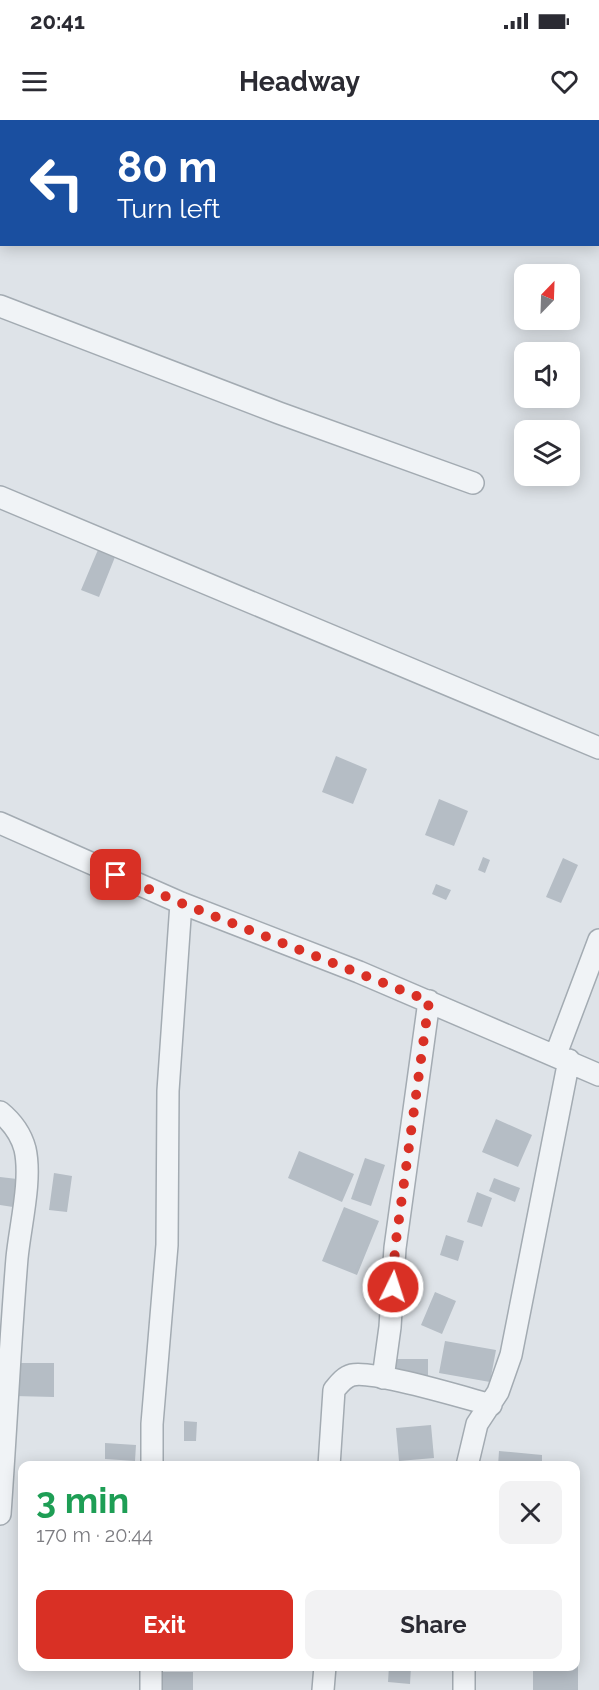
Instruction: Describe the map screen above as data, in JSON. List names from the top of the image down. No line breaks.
{"north":"top right","page":{"status":"20:41","header":"Headway","turn":["80 m","Turn left"],"heading":["3 min","170 m · 20:44"],"buttons":["Exit","Share"]}}
